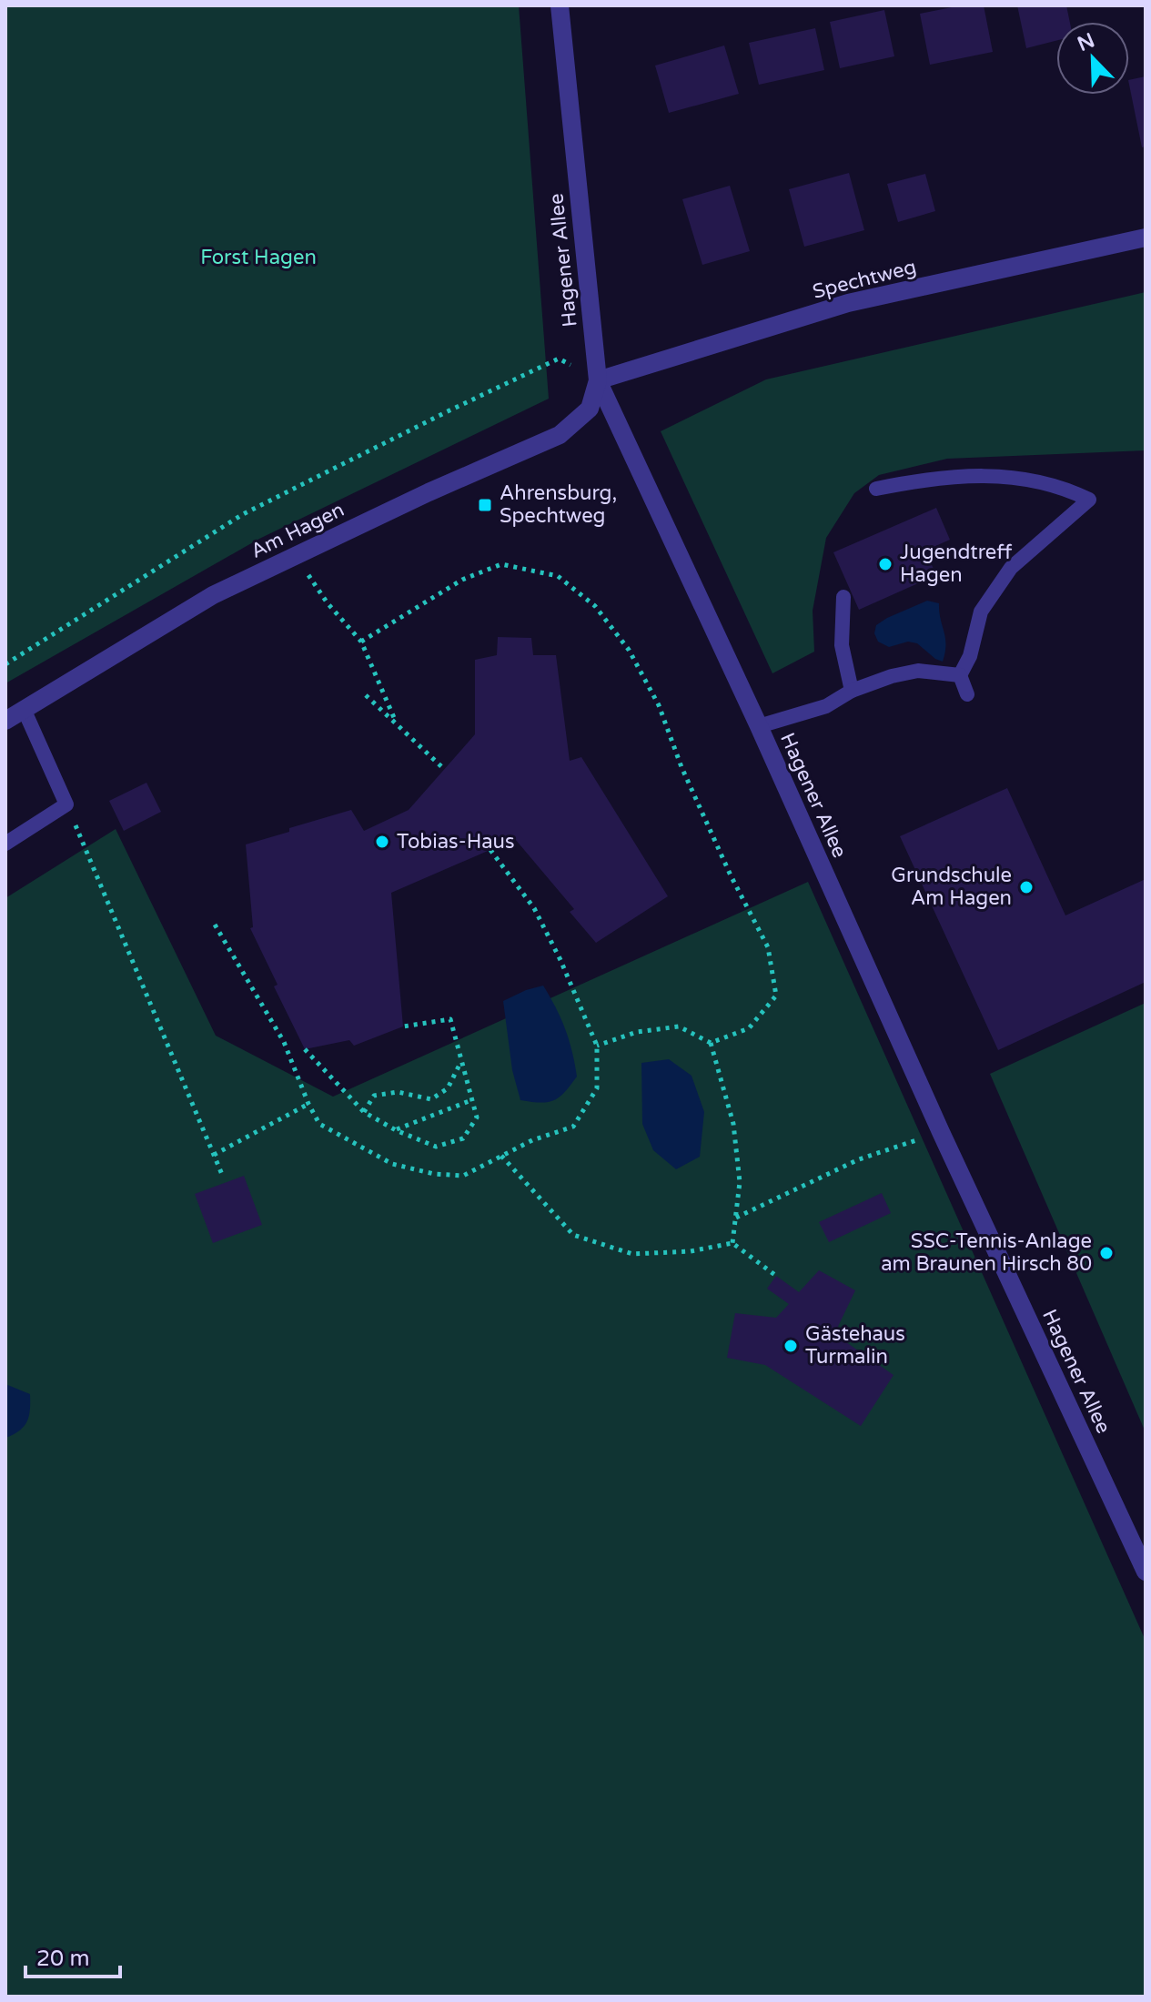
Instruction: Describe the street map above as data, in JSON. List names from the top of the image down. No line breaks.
{"streets":{"street":["Hagener Allee","Spechtweg","Am Hagen"]},"crossings":[["Hagener Allee","Spechtweg"],["Hagener Allee","Am Hagen"],["Spechtweg","Am Hagen"]],"parks":["Forst Hagen"],"places":{"transit":["Ahrensburg, Spechtweg"],"other":["Jugendtreff Hagen","Tobias-Haus","Grundschule Am Hagen","SSC-Tennis-Anlage am Braunen Hirsch 80","Gästehaus Turmalin"]},"scale_bar":"20 m","north":"top left"}
